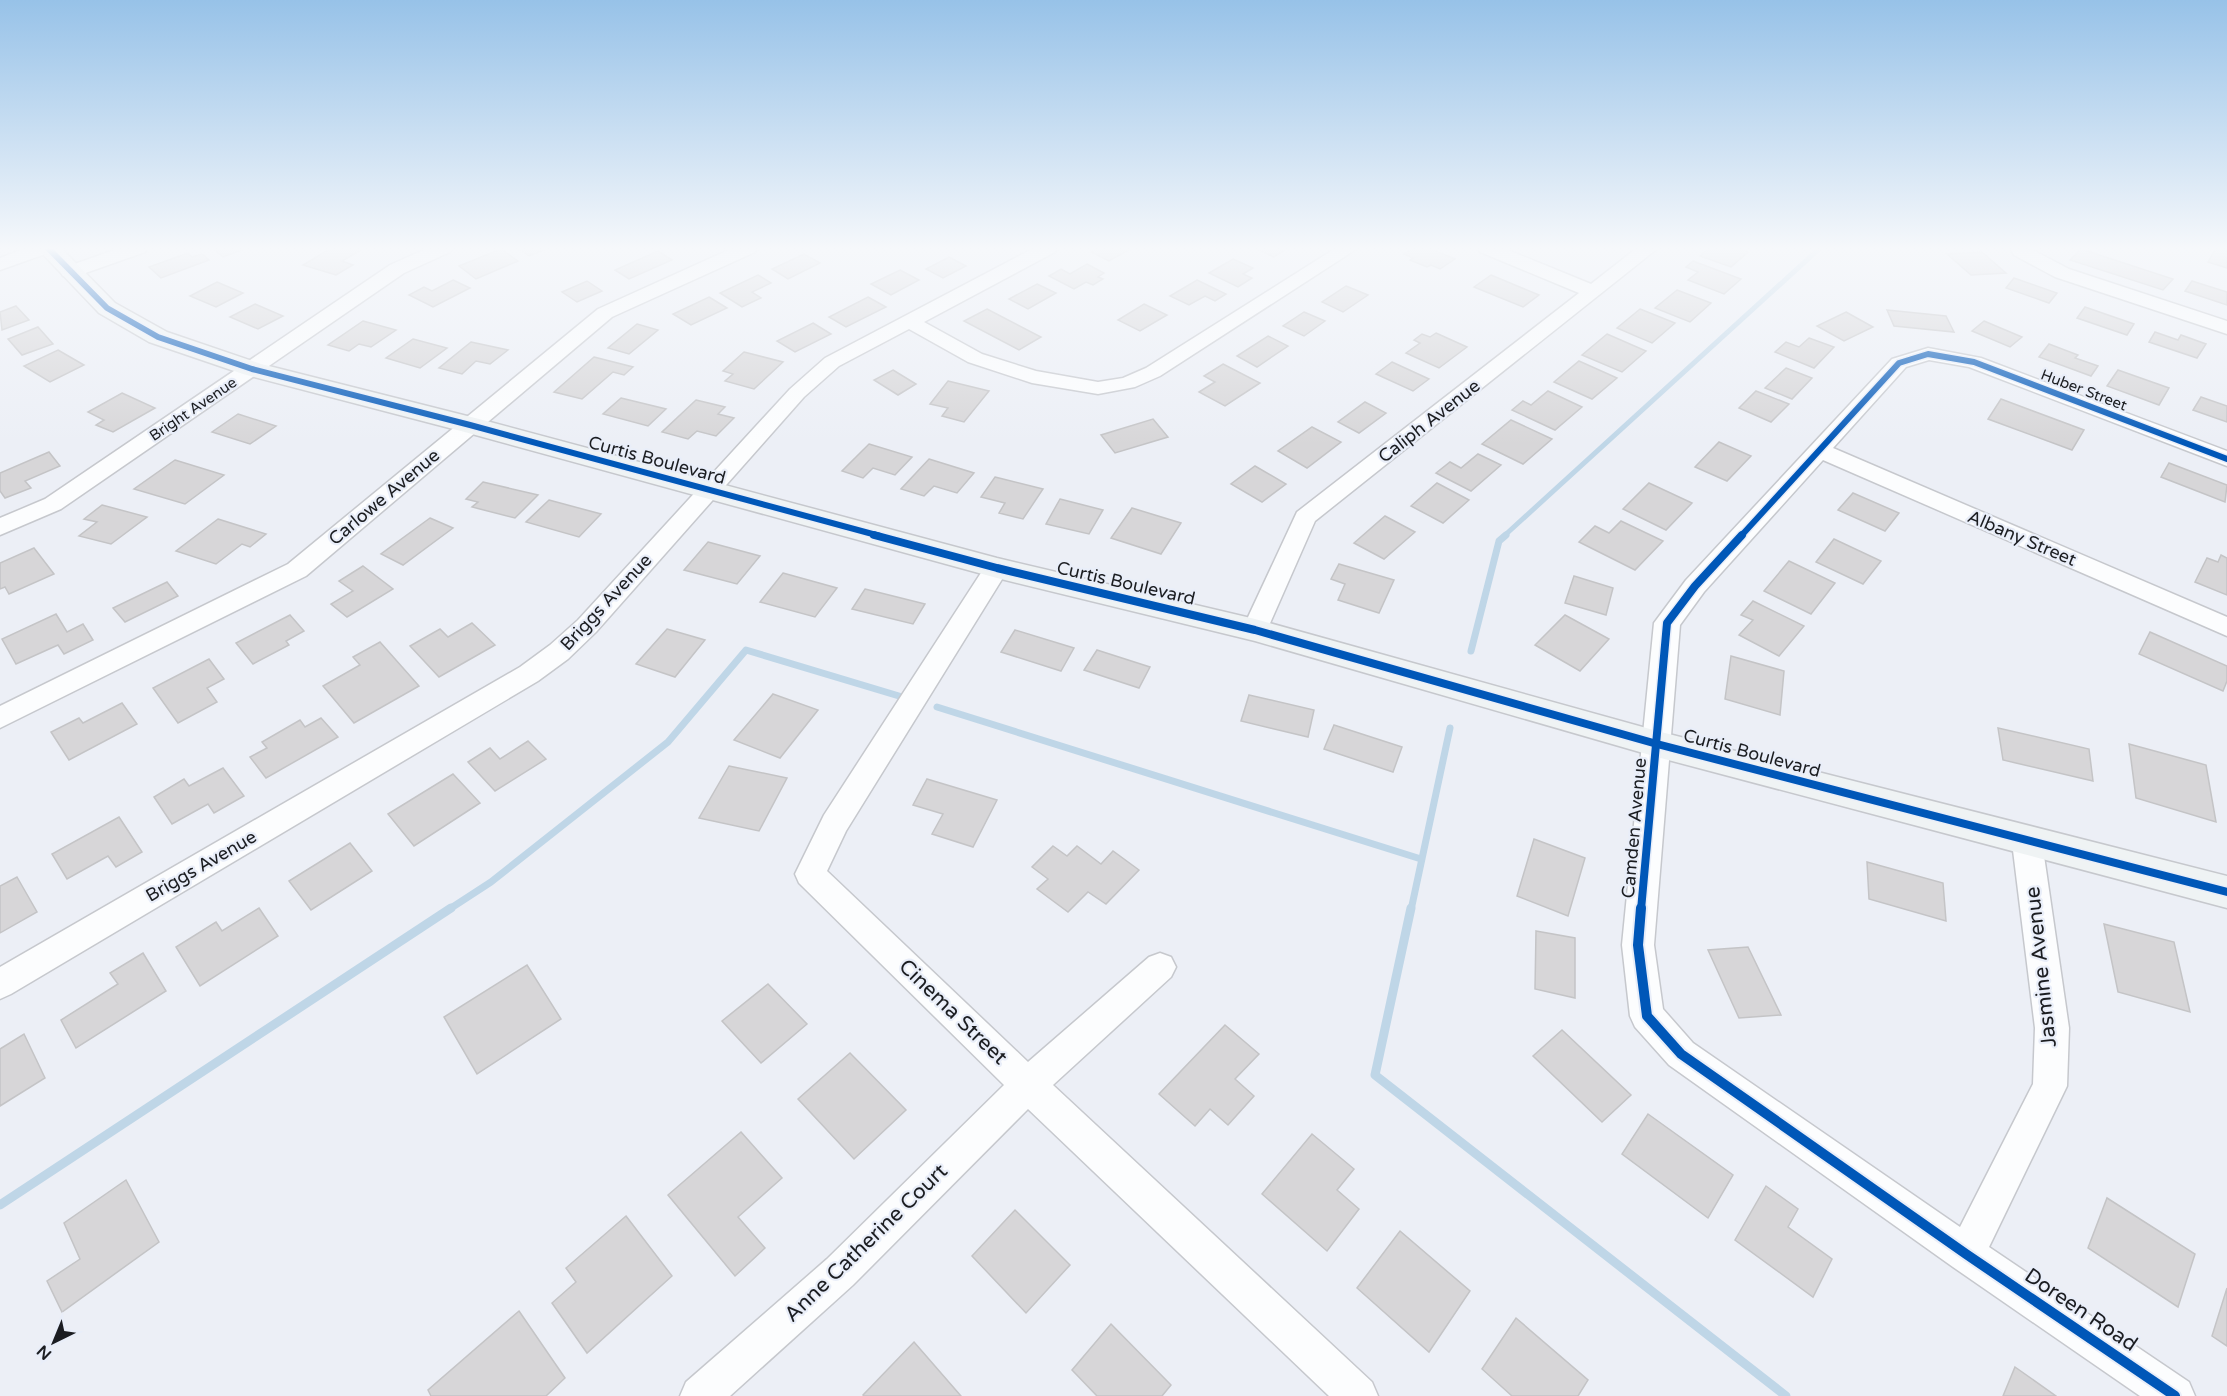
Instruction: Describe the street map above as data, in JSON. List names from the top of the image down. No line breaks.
{"streets":{"street":["Huber Street","Bright Avenue","Caliph Avenue","Curtis Boulevard","Carlowe Avenue","Albany Street","Briggs Avenue","Camden Avenue","Jasmine Avenue","Cinema Street","Anne Catherine Court","Doreen Road"]},"crossings":[["Huber Street","Camden Avenue"],["Bright Avenue","Curtis Boulevard"],["Caliph Avenue","Curtis Boulevard"],["Curtis Boulevard","Carlowe Avenue"],["Curtis Boulevard","Briggs Avenue"],["Curtis Boulevard","Camden Avenue"],["Curtis Boulevard","Jasmine Avenue"],["Curtis Boulevard","Cinema Street"],["Albany Street","Camden Avenue"],["Camden Avenue","Jasmine Avenue"],["Camden Avenue","Doreen Road"],["Jasmine Avenue","Doreen Road"],["Cinema Street","Anne Catherine Court"]],"north":"bottom left"}
